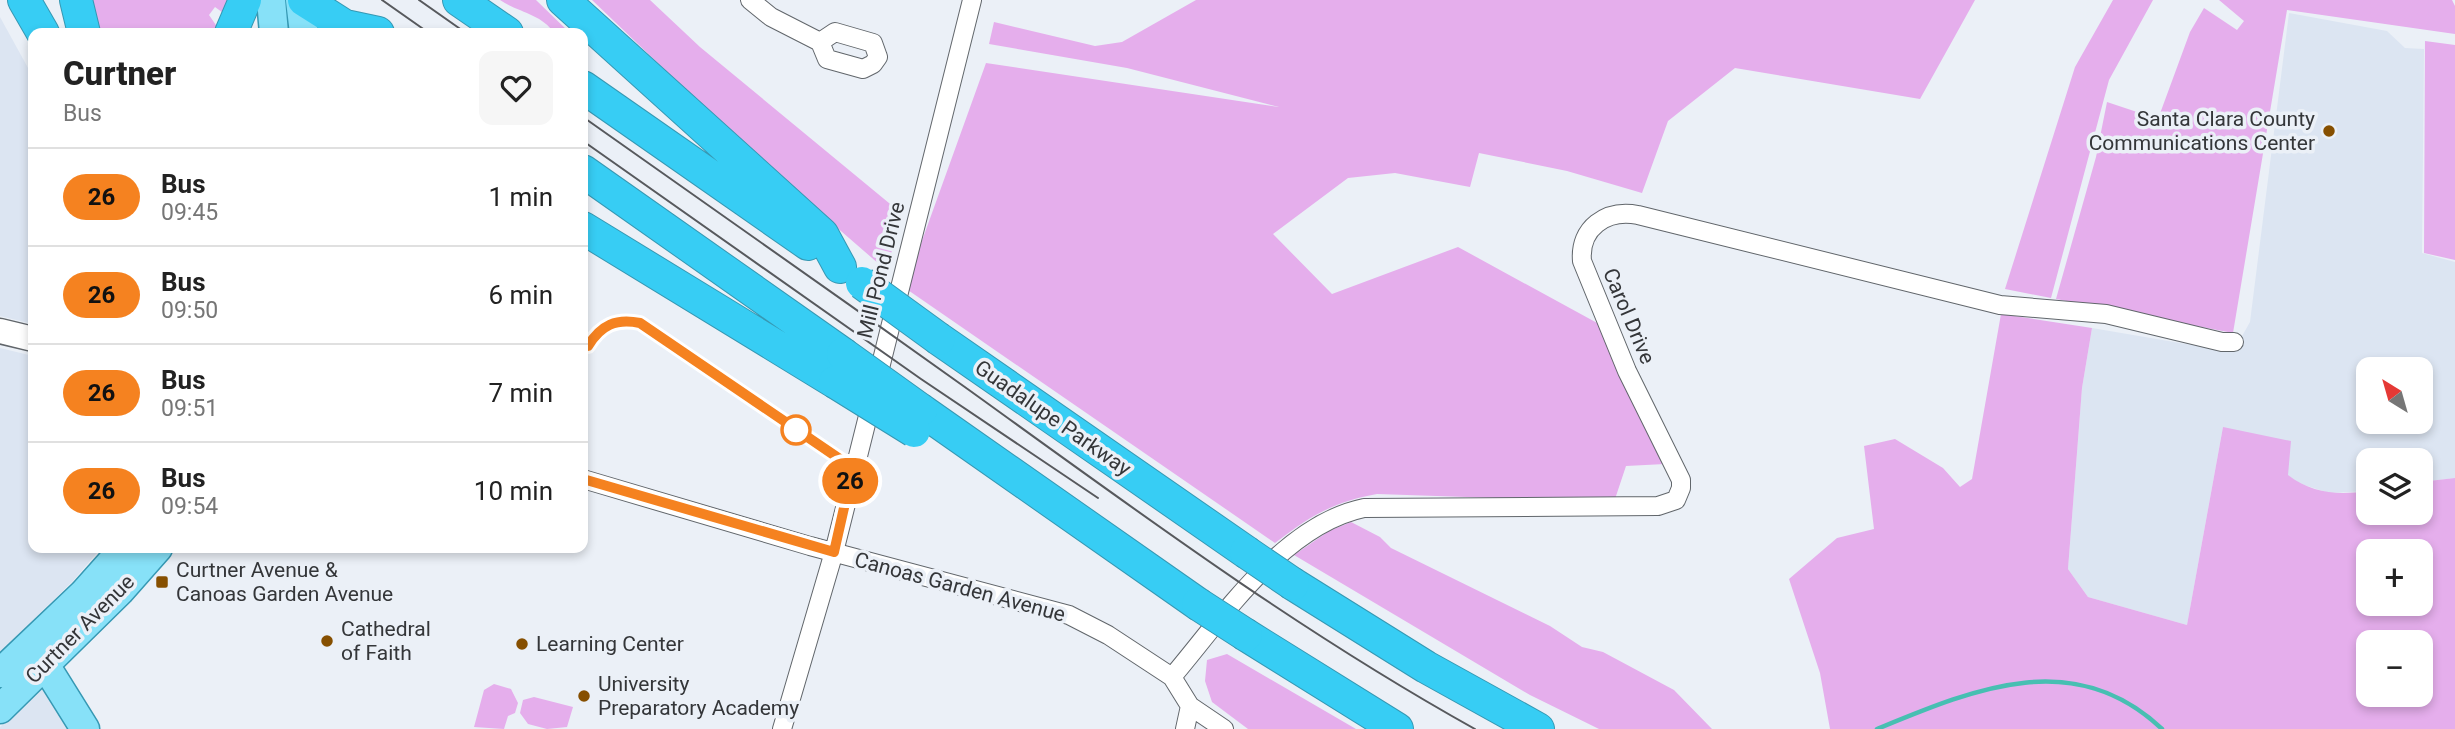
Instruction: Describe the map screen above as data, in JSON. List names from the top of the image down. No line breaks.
{"streets":{"highway":["Guadalupe Parkway"],"main road":["Curtner Avenue"],"street":["Mill Pond Drive","Carol Drive","Canoas Garden Avenue"]},"crossings":[["Mill Pond Drive","Canoas Garden Avenue"],["Carol Drive","Canoas Garden Avenue"]],"places":{"other":["Santa Clara County Communications Center","Cathedral of Faith","Learning Center","University Preparatory Academy"],"transit":["Curtner Avenue & Canoas Garden Avenue"]},"lines":["bus line 26"],"north":"top left","page":{"on_map":"26","heading":["Curtner","Bus"],"list":[{"mark":"26","name":"Bus","note":"09:45","value":"1 min"},{"mark":"26","name":"Bus","note":"09:50","value":"6 min"},{"mark":"26","name":"Bus","note":"09:51","value":"7 min"},{"mark":"26","name":"Bus","note":"09:54","value":"10 min"}],"map_buttons":["+","−"]}}
